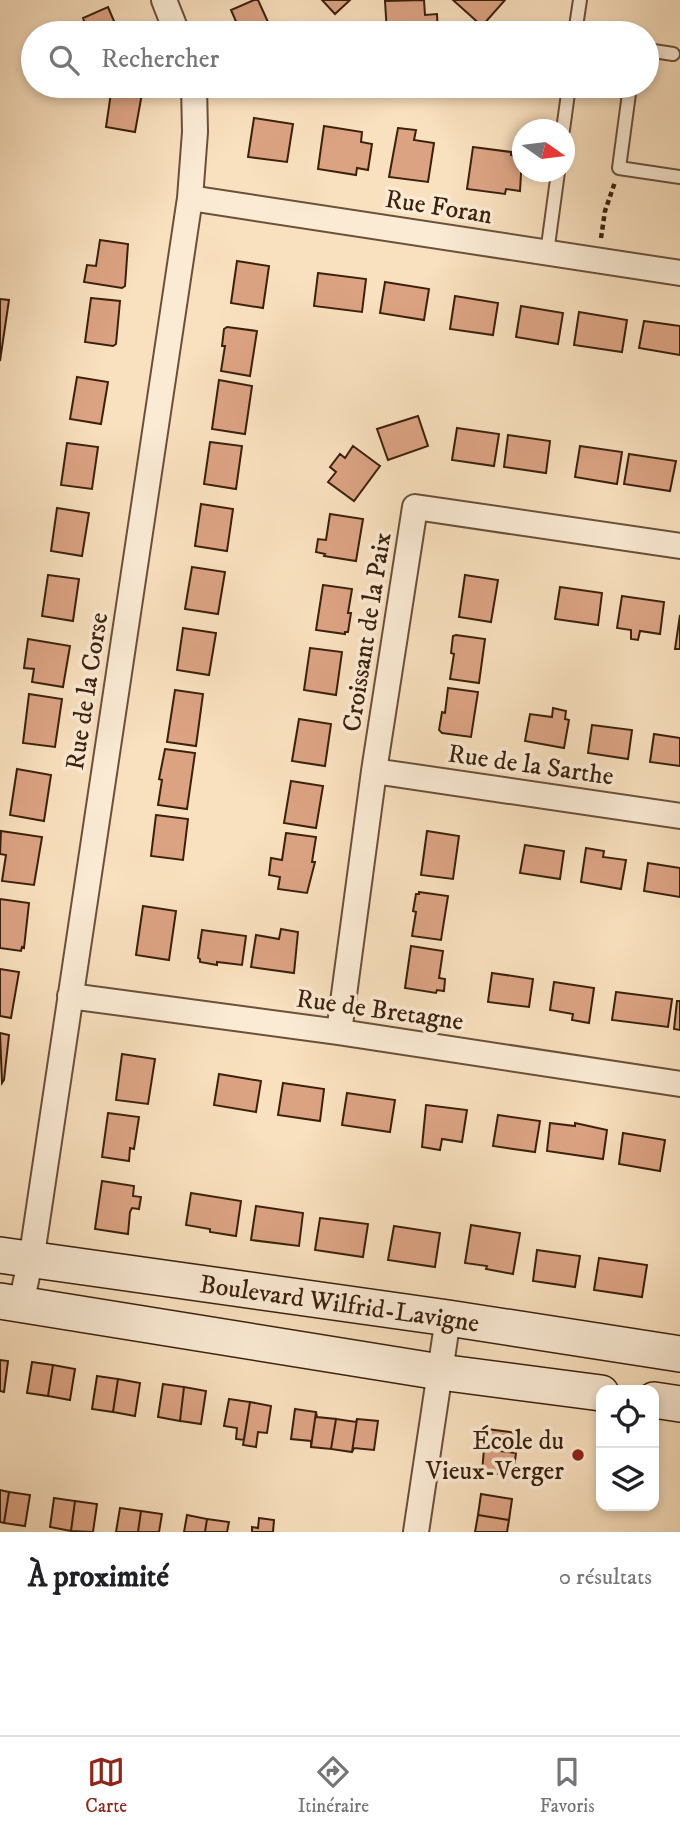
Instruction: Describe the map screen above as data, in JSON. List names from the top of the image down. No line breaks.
{"streets":{"main road":["Boulevard Wilfrid-Lavigne"],"street":["Rue Foran","Croissant de la Paix","Rue de la Corse","Rue de la Sarthe","Rue de Bretagne"]},"crossings":[["Rue Foran","Rue de la Corse"],["Croissant de la Paix","Rue de la Sarthe"],["Croissant de la Paix","Rue de Bretagne"],["Rue de la Corse","Rue de Bretagne"],["Rue de la Corse","Boulevard Wilfrid-Lavigne"]],"places":["École du Vieux-Verger"],"north":"right","page":{"search":"Rechercher","heading":["À proximité","0 résultats"],"nav":["Carte","Itinéraire","Favoris"]}}
